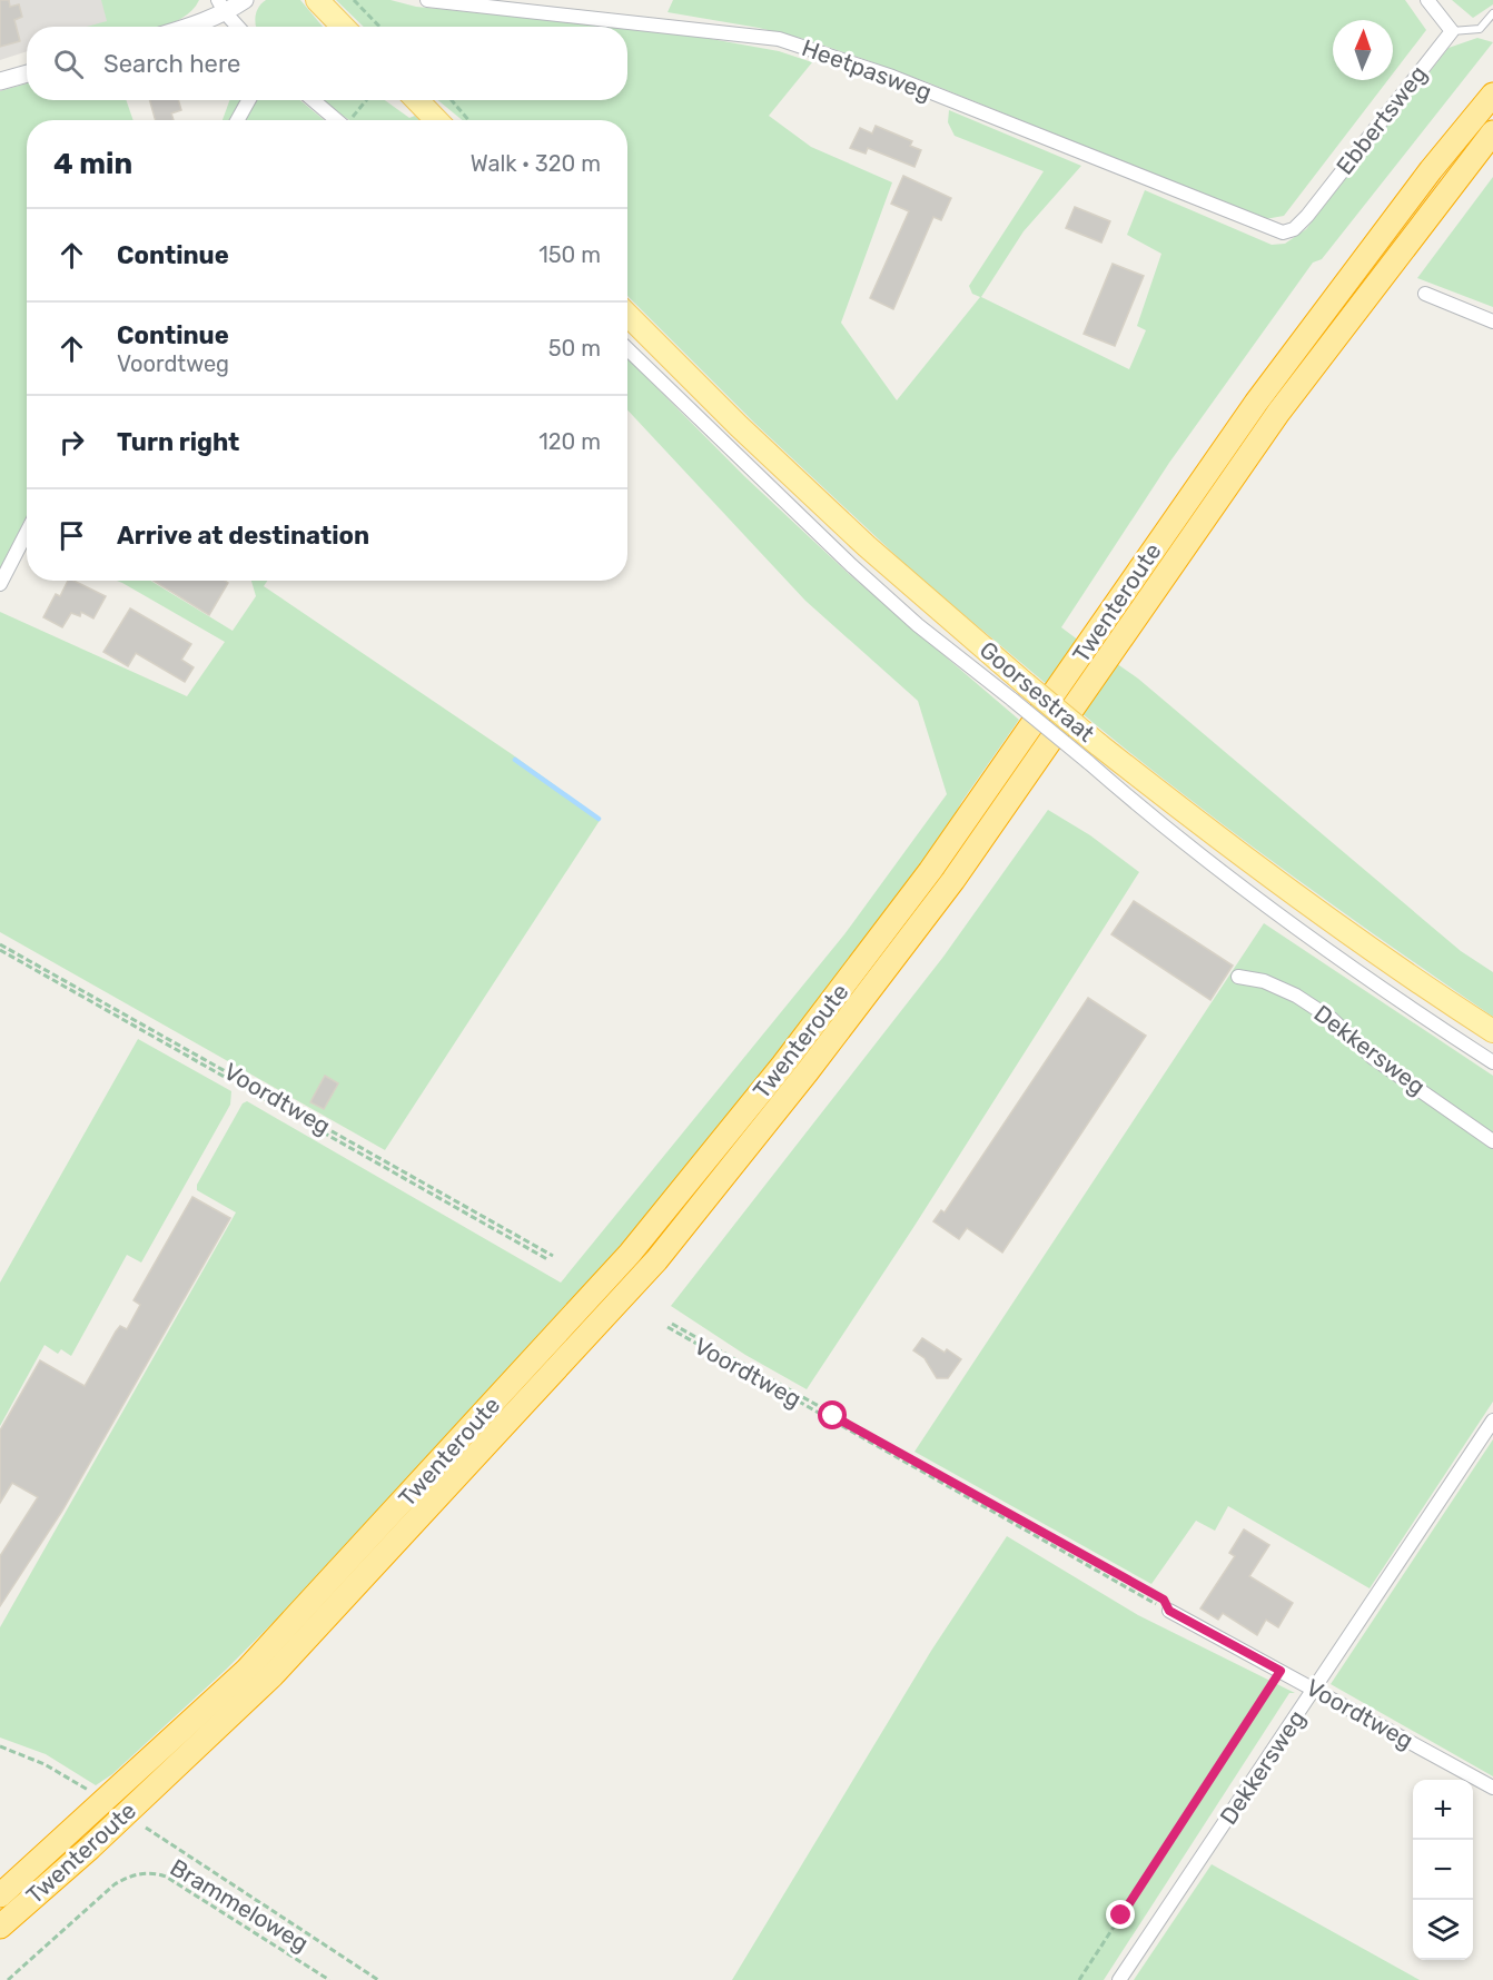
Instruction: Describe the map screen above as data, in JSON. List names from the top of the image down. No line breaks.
{"streets":{"highway":["Twenteroute"],"main road":["Goorsestraat"],"street":["Heetpasweg","Ebbertsweg","Dekkersweg","Voordtweg"],"path":["Brammeloweg"]},"crossings":[["Heetpasweg","Ebbertsweg"],["Dekkersweg","Voordtweg"]],"north":"top","page":{"search":"Search here","heading":["4 min","Walk · 320 m"],"list":[["Continue","150 m"],["Continue","Voordtweg","50 m"],["Turn right","120 m"],"Arrive at destination"],"map_buttons":["+","−"]}}
